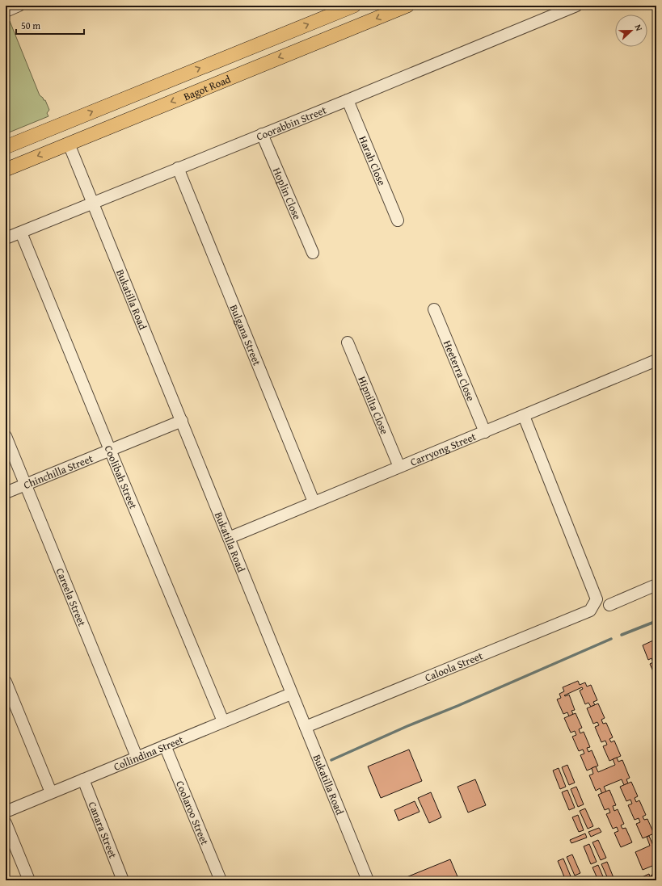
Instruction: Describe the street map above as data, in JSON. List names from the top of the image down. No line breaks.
{"streets":{"main road":["Bagot Road"],"street":["Coorabbin Street","Harah Close","Hoplin Close","Bukatilla Road","Bulgana Street","Heeterra Close","Hipnilta Close","Carryong Street","Chinchilla Street","Coolibah Street","Careela Street","Caloola Street","Collindina Street","Coolaroo Street","Canara Street"]},"crossings":[["Bagot Road","Bukatilla Road"],["Coorabbin Street","Harah Close"],["Coorabbin Street","Hoplin Close"],["Coorabbin Street","Bukatilla Road"],["Coorabbin Street","Bulgana Street"],["Coorabbin Street","Coolibah Street"],["Bukatilla Road","Carryong Street"],["Bukatilla Road","Chinchilla Street"],["Bukatilla Road","Caloola Street"],["Bukatilla Road","Collindina Street"],["Bulgana Street","Carryong Street"],["Heeterra Close","Carryong Street"],["Hipnilta Close","Carryong Street"],["Carryong Street","Caloola Street"],["Chinchilla Street","Coolibah Street"],["Chinchilla Street","Careela Street"],["Coolibah Street","Collindina Street"],["Careela Street","Collindina Street"],["Collindina Street","Coolaroo Street"],["Collindina Street","Canara Street"]],"scale_bar":"50 m","north":"right"}
